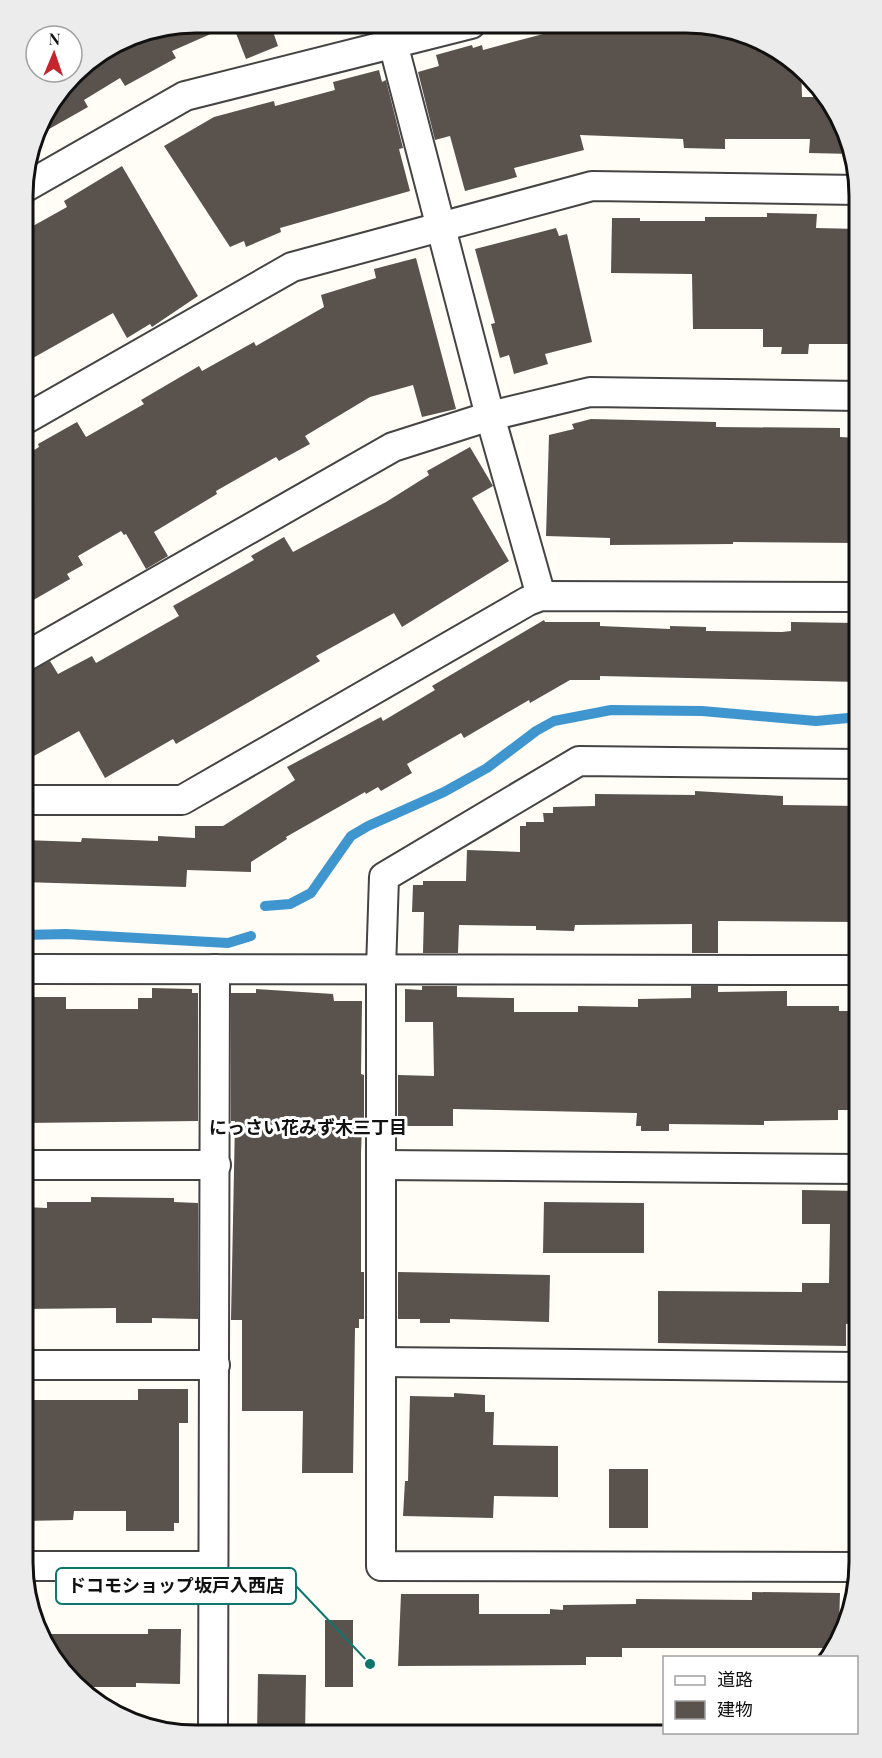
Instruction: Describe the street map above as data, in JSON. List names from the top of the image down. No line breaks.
{"districts":["にっさい花みず木三丁目"],"places":["ドコモショップ坂戸入西店"],"legend":["道路","建物"],"north":"top"}
